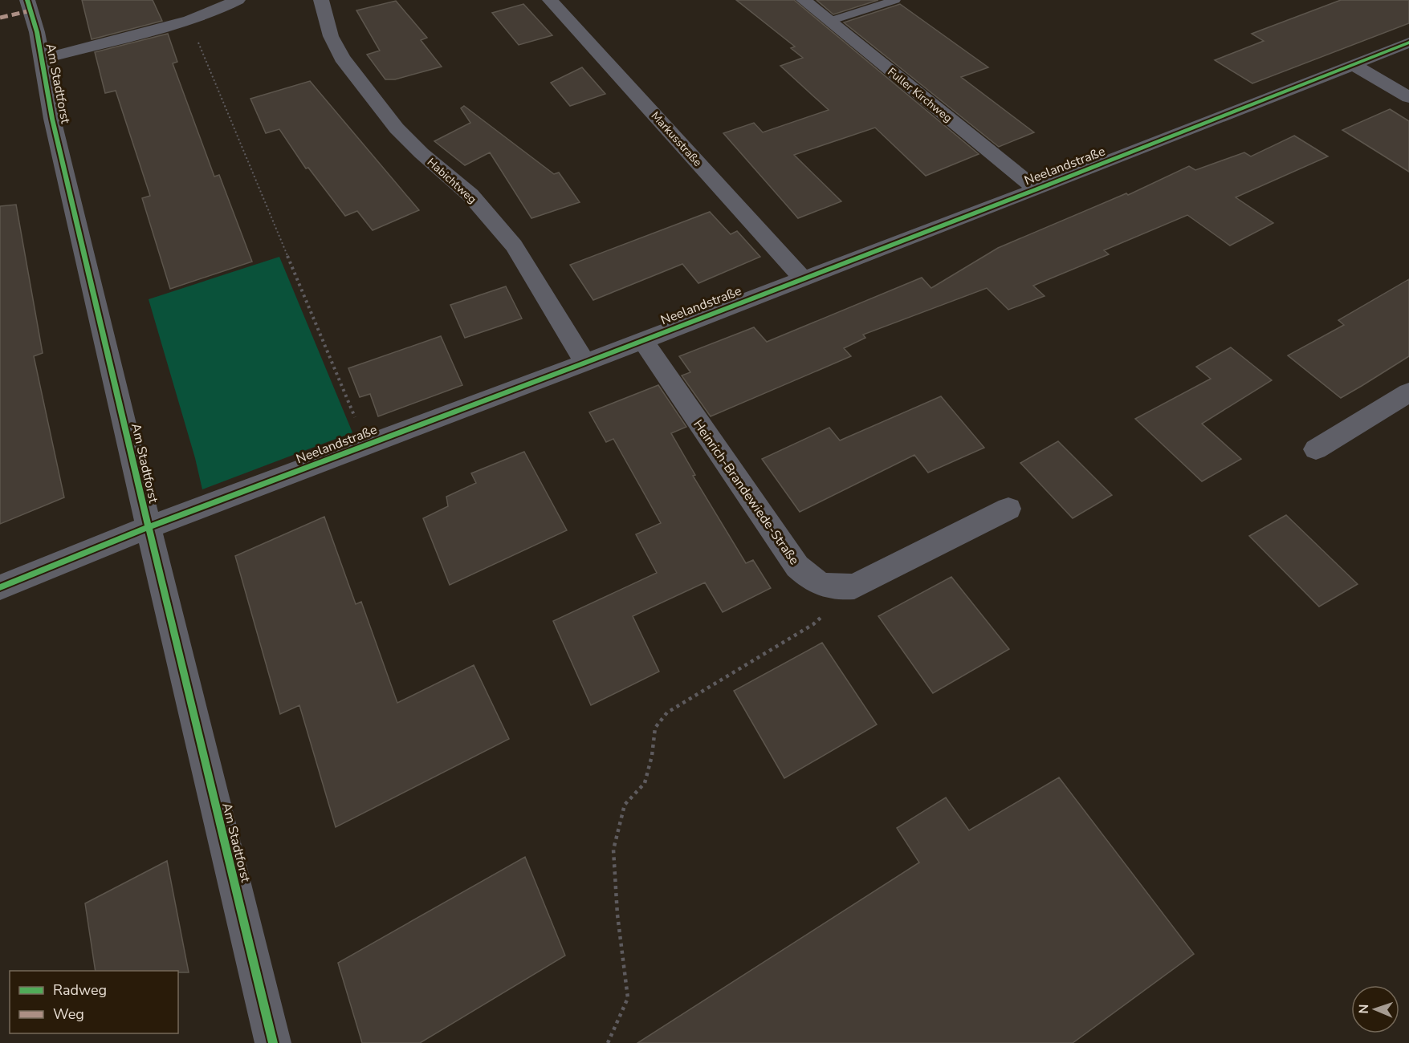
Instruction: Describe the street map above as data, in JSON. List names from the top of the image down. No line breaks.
{"streets":{"street":["Am Stadtforst","Fuller Kirchweg","Markusstraße","Neelandstraße","Habichtweg","Heinrich-Brandewiede-Straße"]},"crossings":[["Am Stadtforst","Neelandstraße"],["Fuller Kirchweg","Neelandstraße"],["Markusstraße","Neelandstraße"],["Neelandstraße","Habichtweg"],["Neelandstraße","Heinrich-Brandewiede-Straße"]],"legend":["Radweg","Weg"],"north":"left"}
